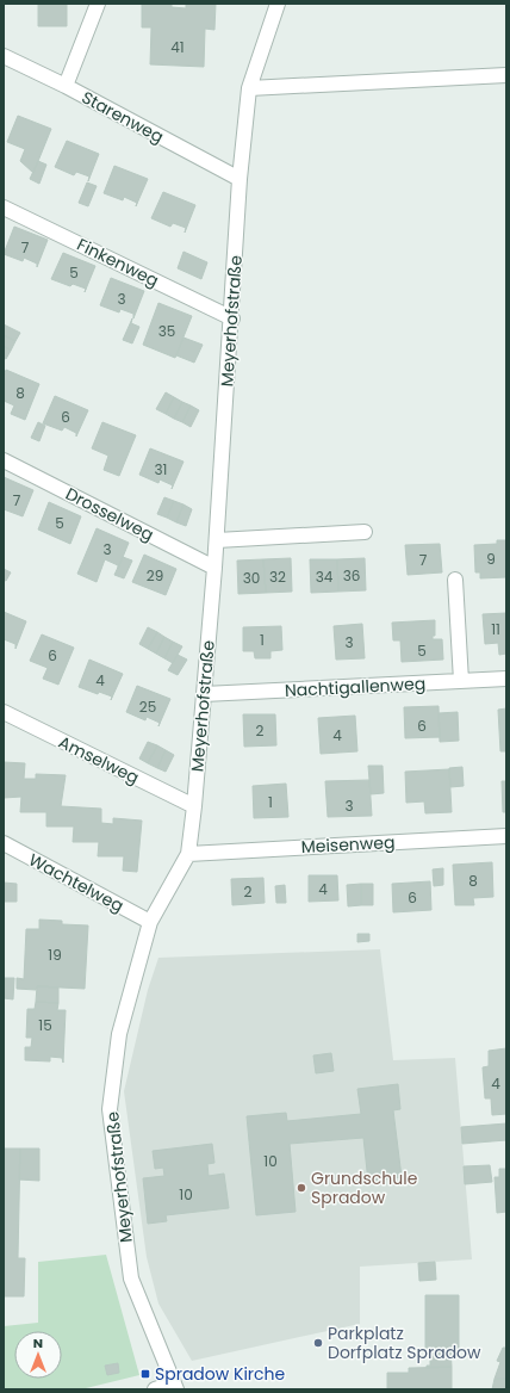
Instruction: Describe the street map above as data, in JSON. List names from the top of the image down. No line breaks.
{"streets":{"street":["Starenweg","Finkenweg","Meyerhofstraße","Drosselweg","Nachtigallenweg","Amselweg","Meisenweg","Wachtelweg"]},"crossings":[["Starenweg","Meyerhofstraße"],["Finkenweg","Meyerhofstraße"],["Meyerhofstraße","Drosselweg"],["Meyerhofstraße","Nachtigallenweg"],["Meyerhofstraße","Amselweg"],["Meyerhofstraße","Meisenweg"],["Meyerhofstraße","Wachtelweg"]],"places":{"other":["Grundschule Spradow","Parkplatz Dorfplatz Spradow"],"transit":["Spradow Kirche"]},"house_numbers":["41","7","5","3","35","8","6","31","7","5","3","9","7","29","36","32","34","30","11","1","3","5","6","4","25","6","2","4","1","3","8","4","2","6","19","15","4","10","10"],"north":"top"}
